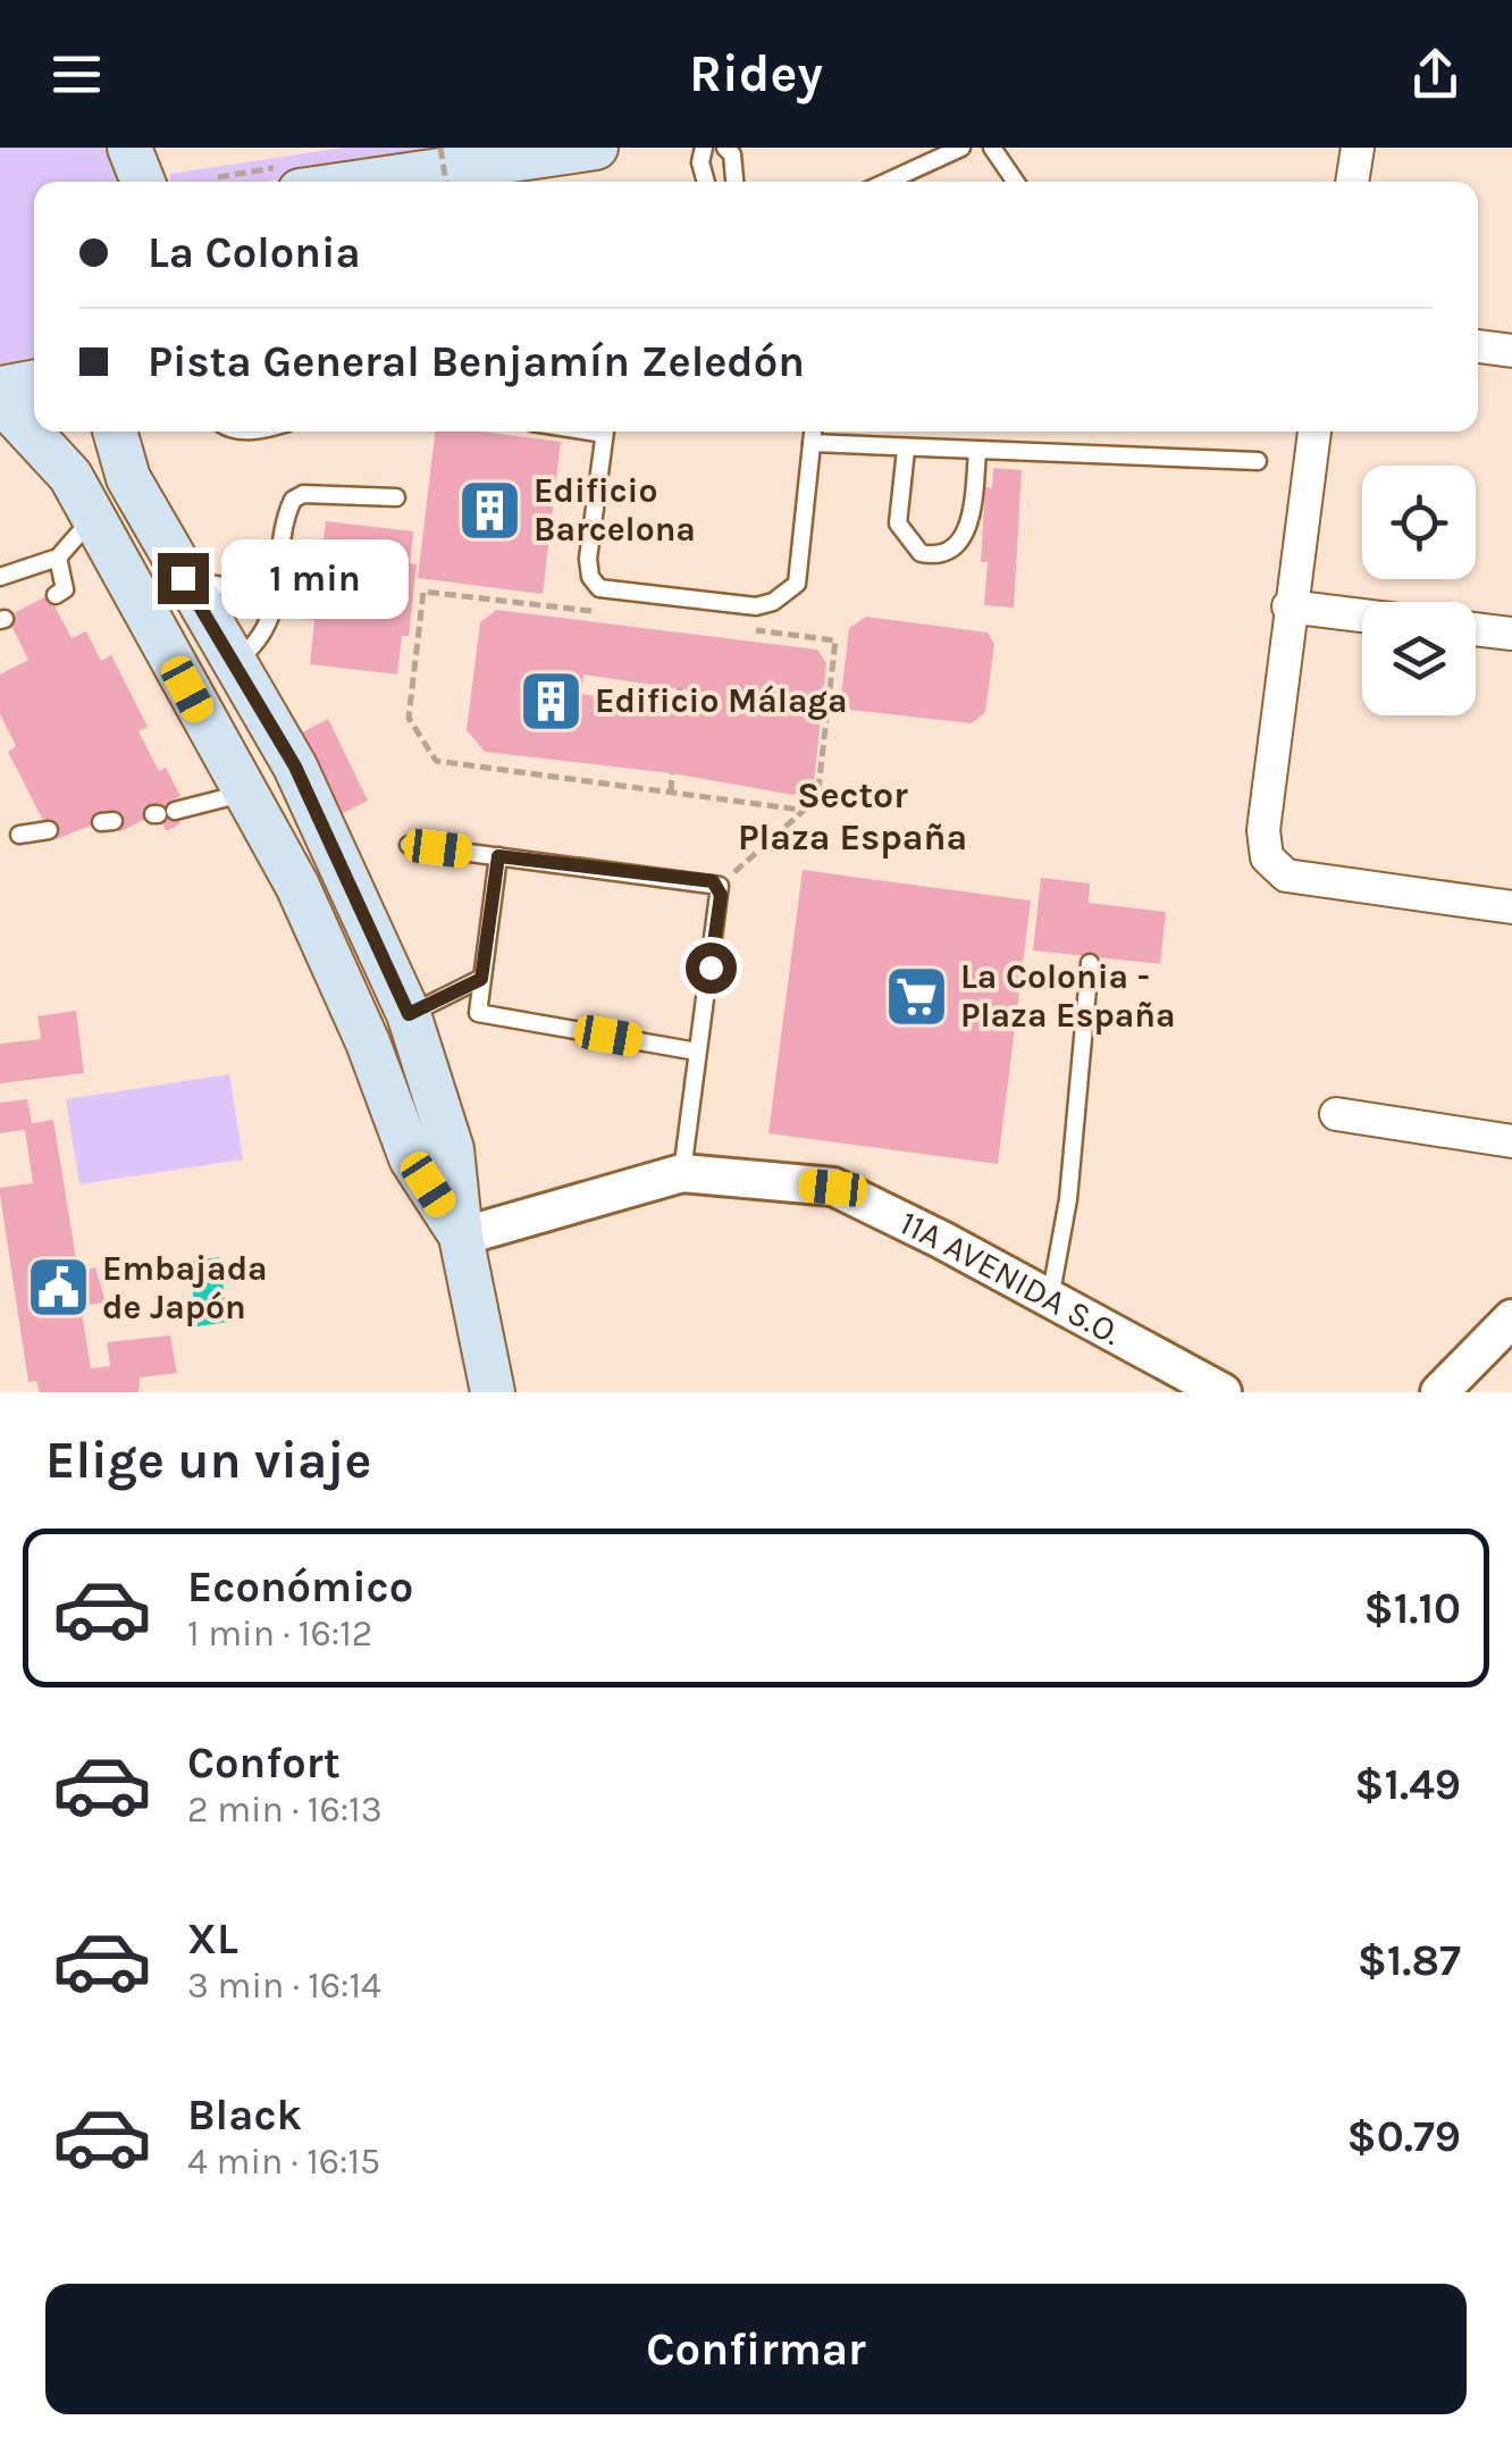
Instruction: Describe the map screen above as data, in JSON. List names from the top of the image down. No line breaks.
{"streets":{"street":["11A AVENIDA S.O."]},"districts":["Sector Plaza España"],"places":{"building":["Edificio Barcelona","Edificio Málaga"],"supermarket":["La Colonia - Plaza España"],"public building":["Embajada de Japón"]},"page":{"header":"Ridey","banner":["La Colonia","Pista General Benjamín Zeledón"],"bubble":"1 min","heading":"Elige un viaje","list":[{"name":"Económico","note":"1 min · 16:12","value":"$1.10"},{"name":"Confort","note":"2 min · 16:13","value":"$1.49"},{"name":"XL","note":"3 min · 16:14","value":"$1.87"},{"name":"Black","note":"4 min · 16:15","value":"$0.79"}],"buttons":"Confirmar"}}
